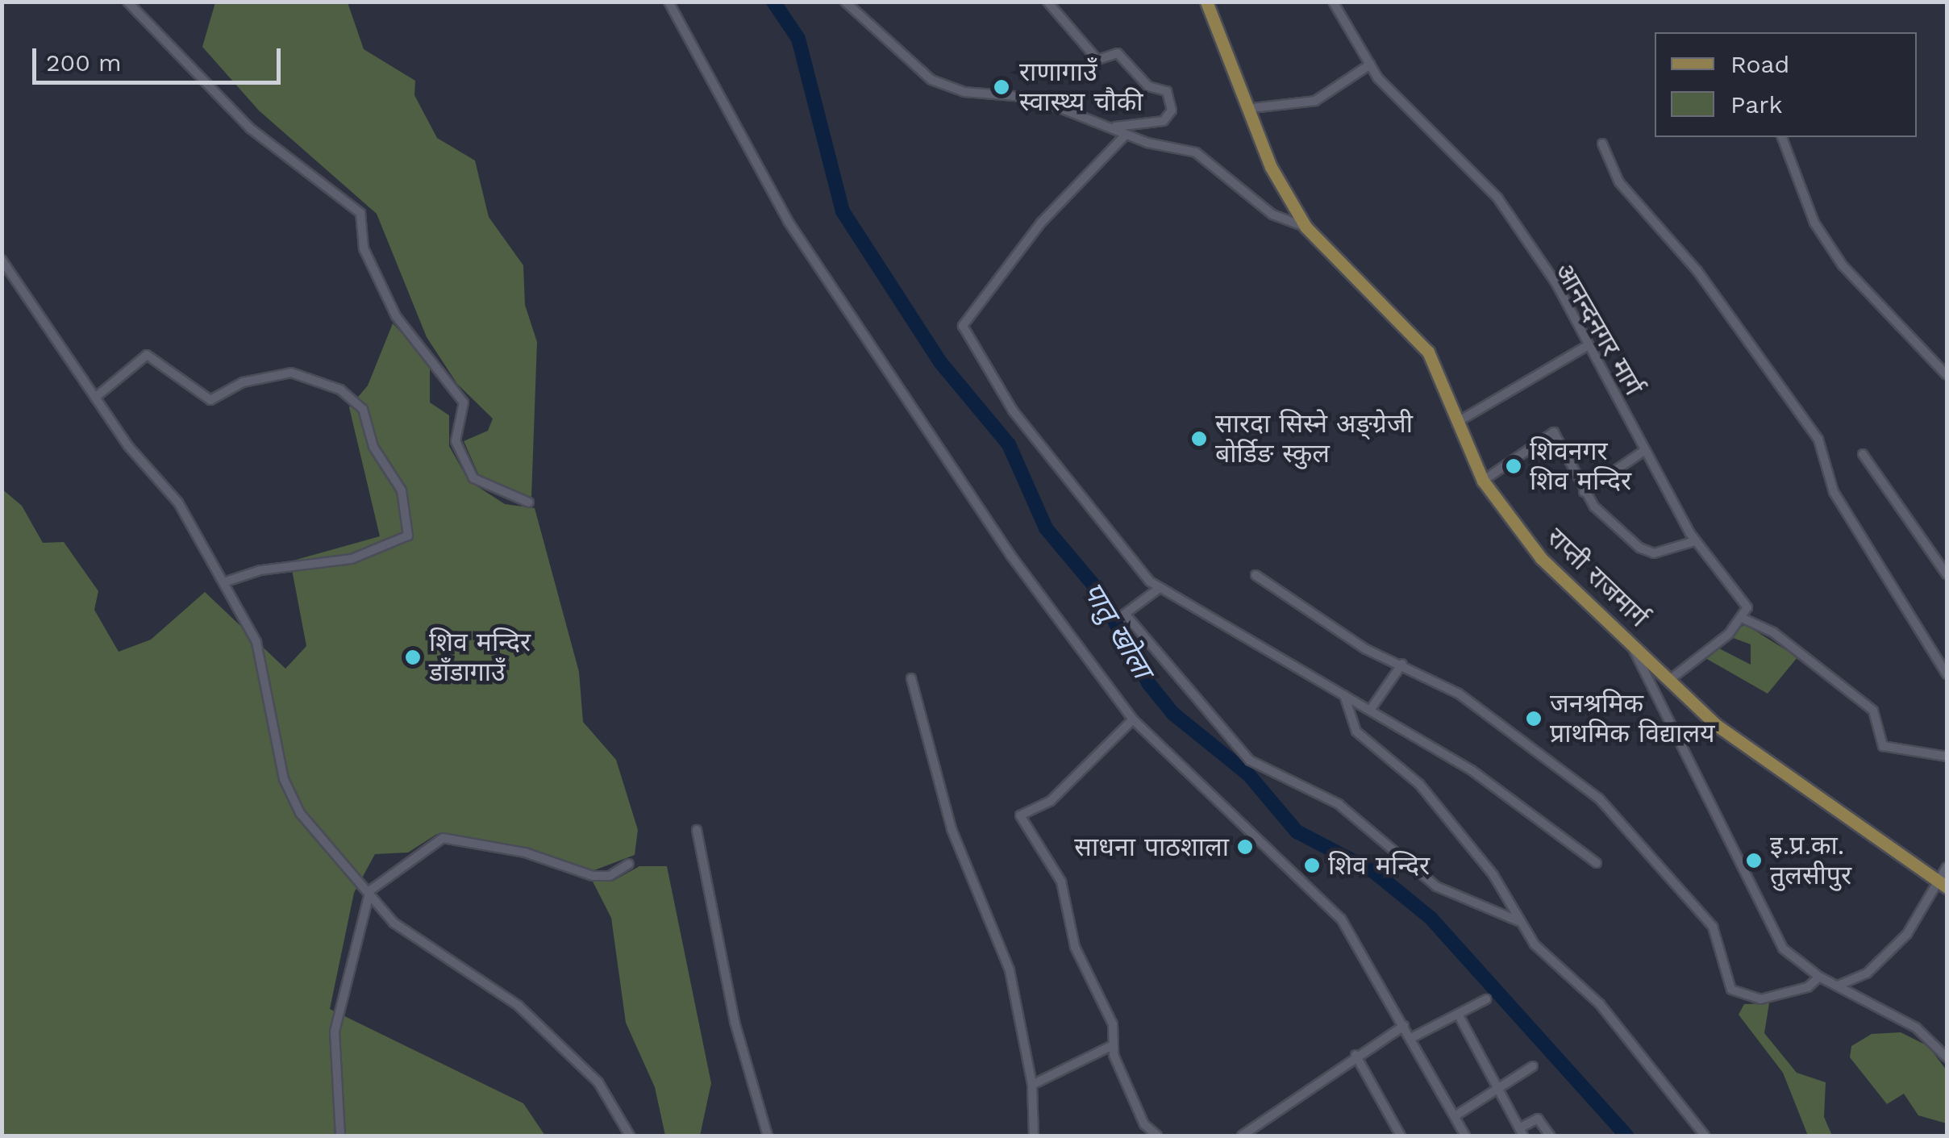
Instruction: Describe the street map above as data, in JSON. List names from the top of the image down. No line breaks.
{"streets":{"main road":["राप्ती राजमार्ग"],"street":["आनन्दनगर मार्ग"]},"water":["पातु खोला"],"places":["राणागाउँ स्वास्थ्य चौकी","सारदा सिस्ने अङ्ग्रेजी बोर्डिङ स्कुल","शिवनगर शिव मन्दिर","शिव मन्दिर डाँडागाउँ","जनश्रमिक प्राथमिक विद्यालय","साधना पाठशाला","इ.प्र.का. तुलसीपुर","शिव मन्दिर"],"legend":["Road","Park"],"scale_bar":"200 m"}
